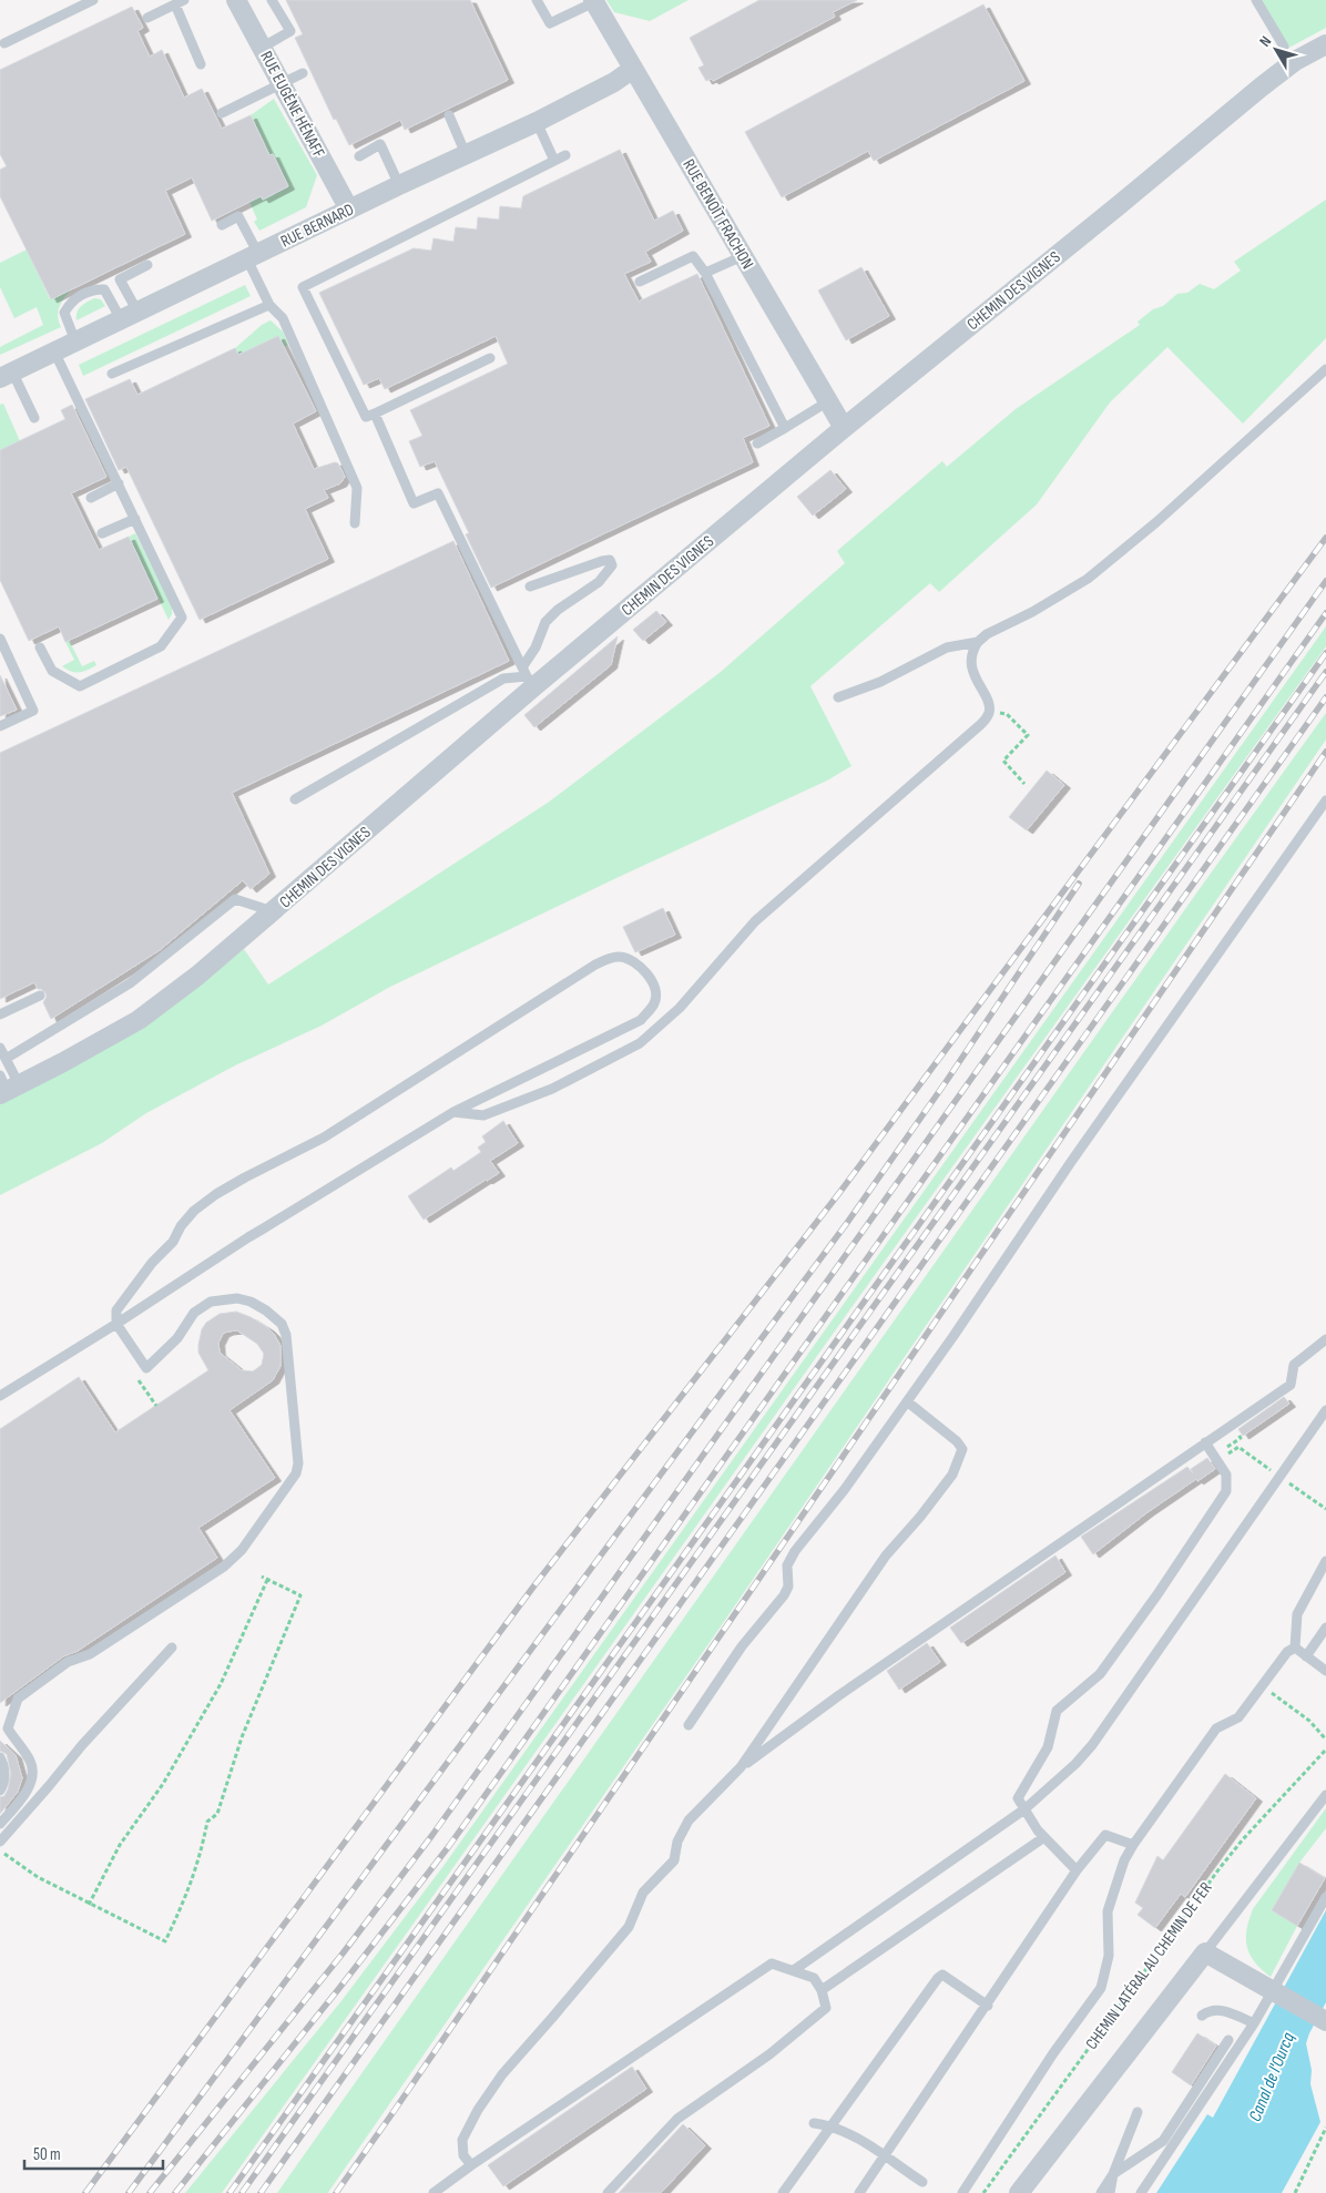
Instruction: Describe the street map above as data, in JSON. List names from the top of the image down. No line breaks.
{"streets":{"street":["RUE EUGÈNE HÉNAFF","RUE BENOÎT FRACHON","RUE BERNARD","CHEMIN DES VIGNES","CHEMIN LATÉRAL AU CHEMIN DE FER"]},"crossings":[["RUE EUGÈNE HÉNAFF","RUE BERNARD"],["RUE BENOÎT FRACHON","RUE BERNARD"],["RUE BENOÎT FRACHON","CHEMIN DES VIGNES"]],"water":["Canal de l'Ourcq"],"scale_bar":"50 m","north":"top left"}
